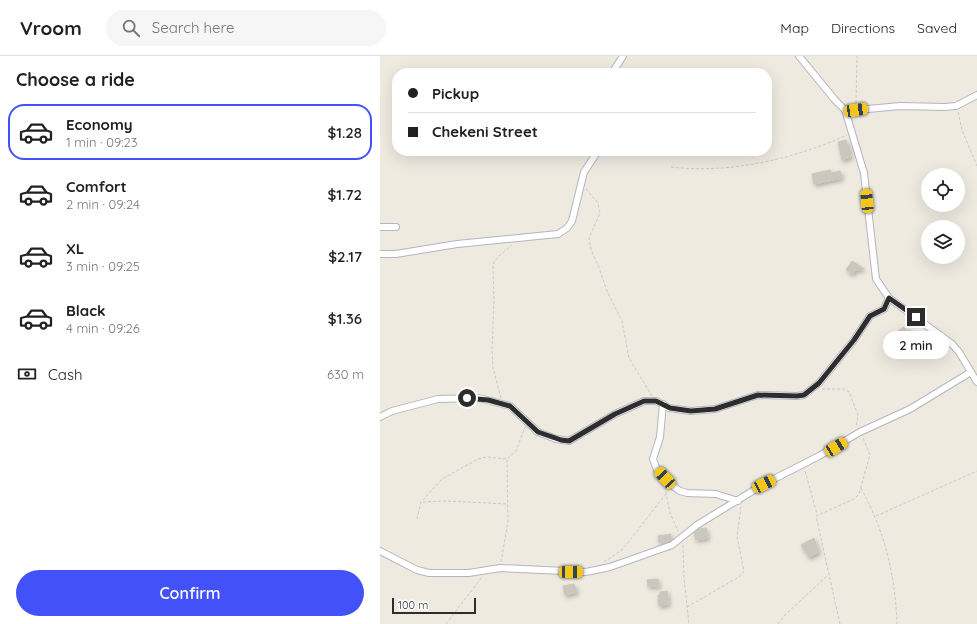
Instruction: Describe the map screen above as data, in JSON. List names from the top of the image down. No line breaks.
{"scale_bar":"100 m","page":{"header":"Vroom","search":"Search here","nav":["Map","Directions","Saved"],"heading":"Choose a ride","banner":["Pickup","Chekeni Street"],"list":[{"name":"Economy","note":"1 min · 09:23","value":"$1.28"},{"name":"Comfort","note":"2 min · 09:24","value":"$1.72"},{"name":"XL","note":"3 min · 09:25","value":"$2.17"},{"name":"Black","note":"4 min · 09:26","value":"$1.36"}],"bubble":"2 min","pay":["Cash","630 m"],"buttons":"Confirm","scale":"100 m"}}
